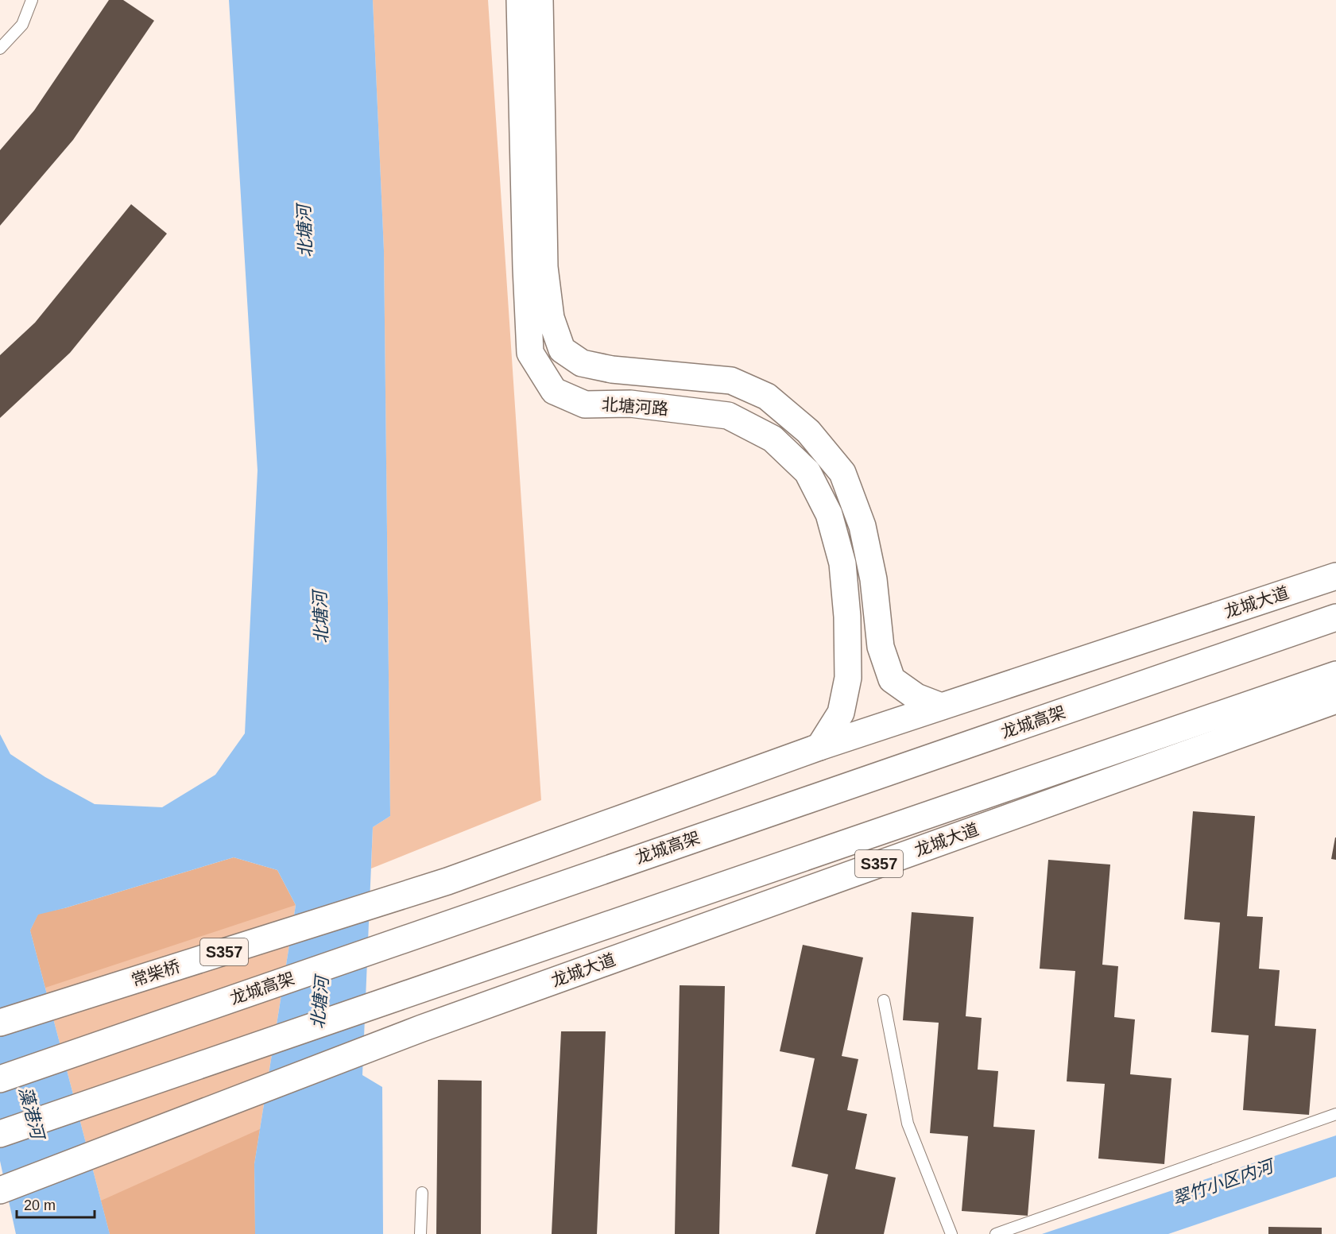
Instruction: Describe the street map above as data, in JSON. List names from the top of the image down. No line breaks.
{"streets":{"main road":["北塘河路","龙城大道","龙城高架","S357","常柴桥"]},"crossings":[["北塘河路","龙城大道"],["龙城大道","常柴桥"]],"water":["北塘河","藻港河","翠竹小区内河"],"scale_bar":"20 m"}
